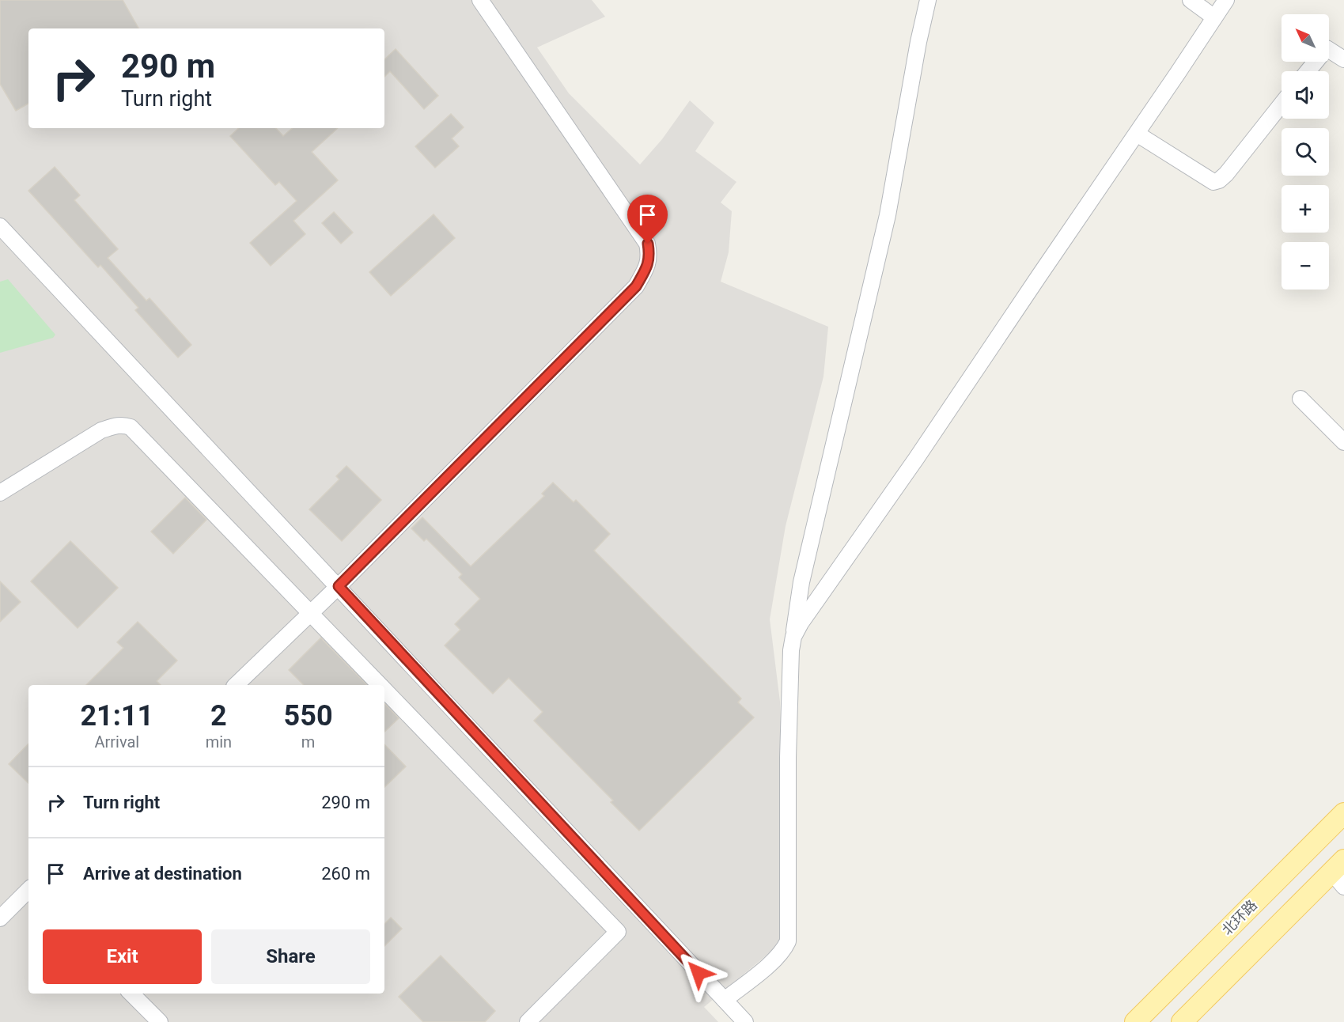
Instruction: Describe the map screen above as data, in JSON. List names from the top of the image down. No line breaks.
{"streets":{"main road":["北环路"]},"north":"top left","page":{"map_buttons":["+","−"],"turn":["290 m","Turn right"],"eta":["21:11","Arrival","2","min","550","m"],"list":[{"name":"Turn right","value":"290 m"},{"name":"Arrive at destination","value":"260 m"}],"buttons":["Exit","Share"]}}
